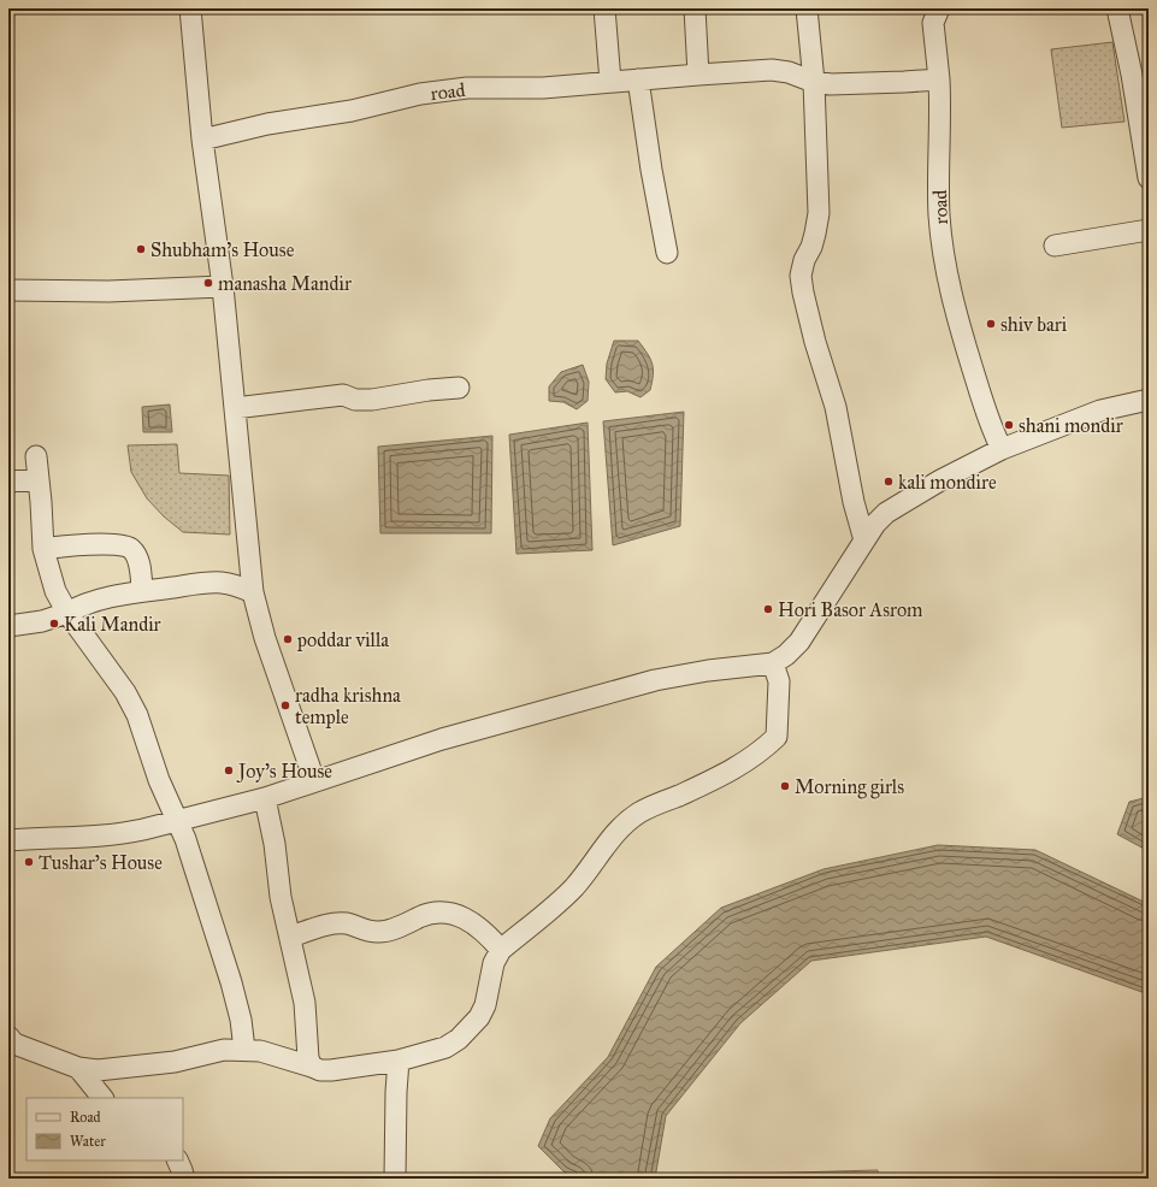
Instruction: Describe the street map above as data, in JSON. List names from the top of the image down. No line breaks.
{"streets":{"street":["road"]},"places":["Shubham's House","manasha Mandir","shiv bari","shani mondir","kali mondire","Hori Basor Asrom","Kali Mandir","poddar villa","radha krishna temple","Joy's House","Morning girls","Tushar's House"],"legend":["Road","Water"]}
